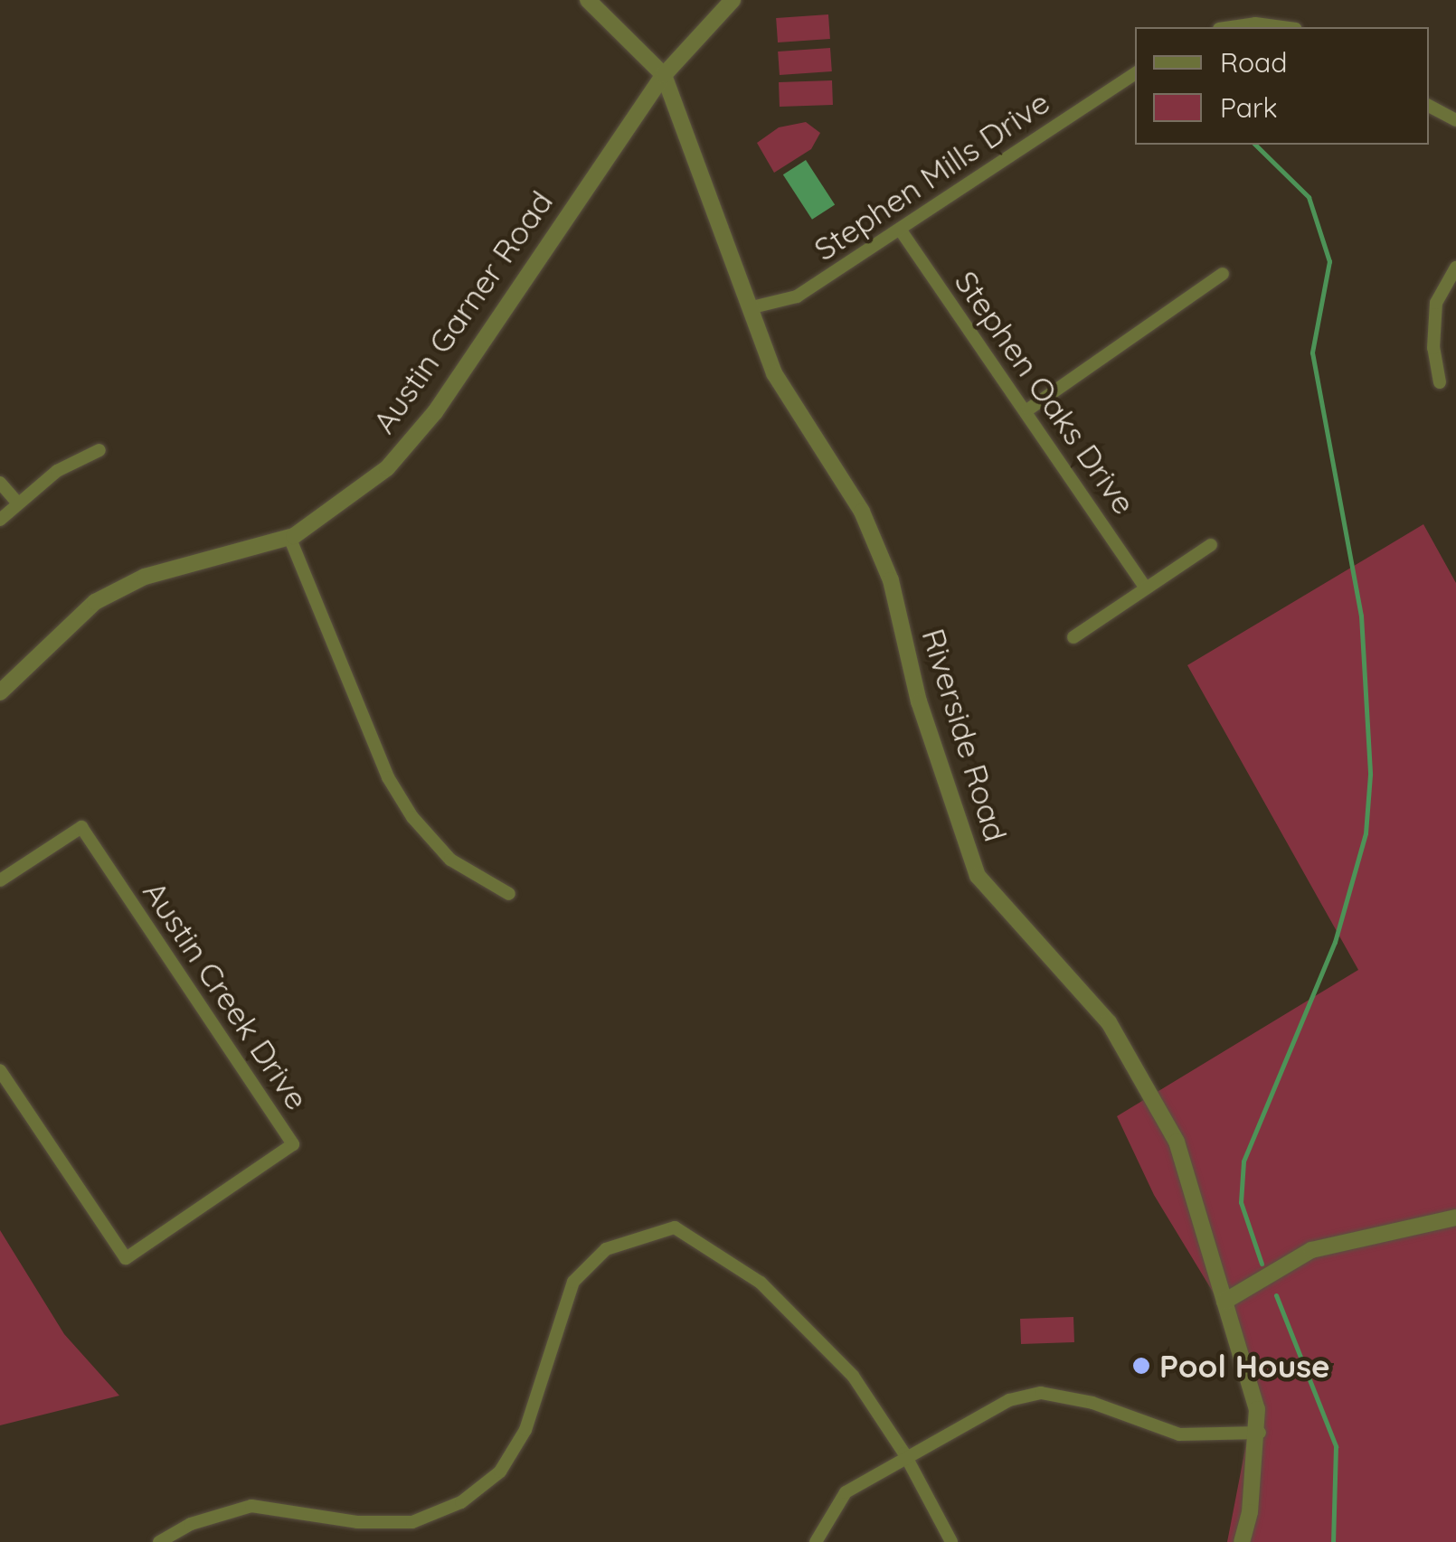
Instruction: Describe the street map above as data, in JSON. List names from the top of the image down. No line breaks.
{"streets":{"street":["Stephen Mills Drive","Austin Garner Road","Stephen Oaks Drive","Riverside Road","Austin Creek Drive"]},"crossings":[["Stephen Mills Drive","Stephen Oaks Drive"],["Stephen Mills Drive","Riverside Road"],["Austin Garner Road","Riverside Road"]],"places":["Pool House"],"legend":["Road","Park"]}
